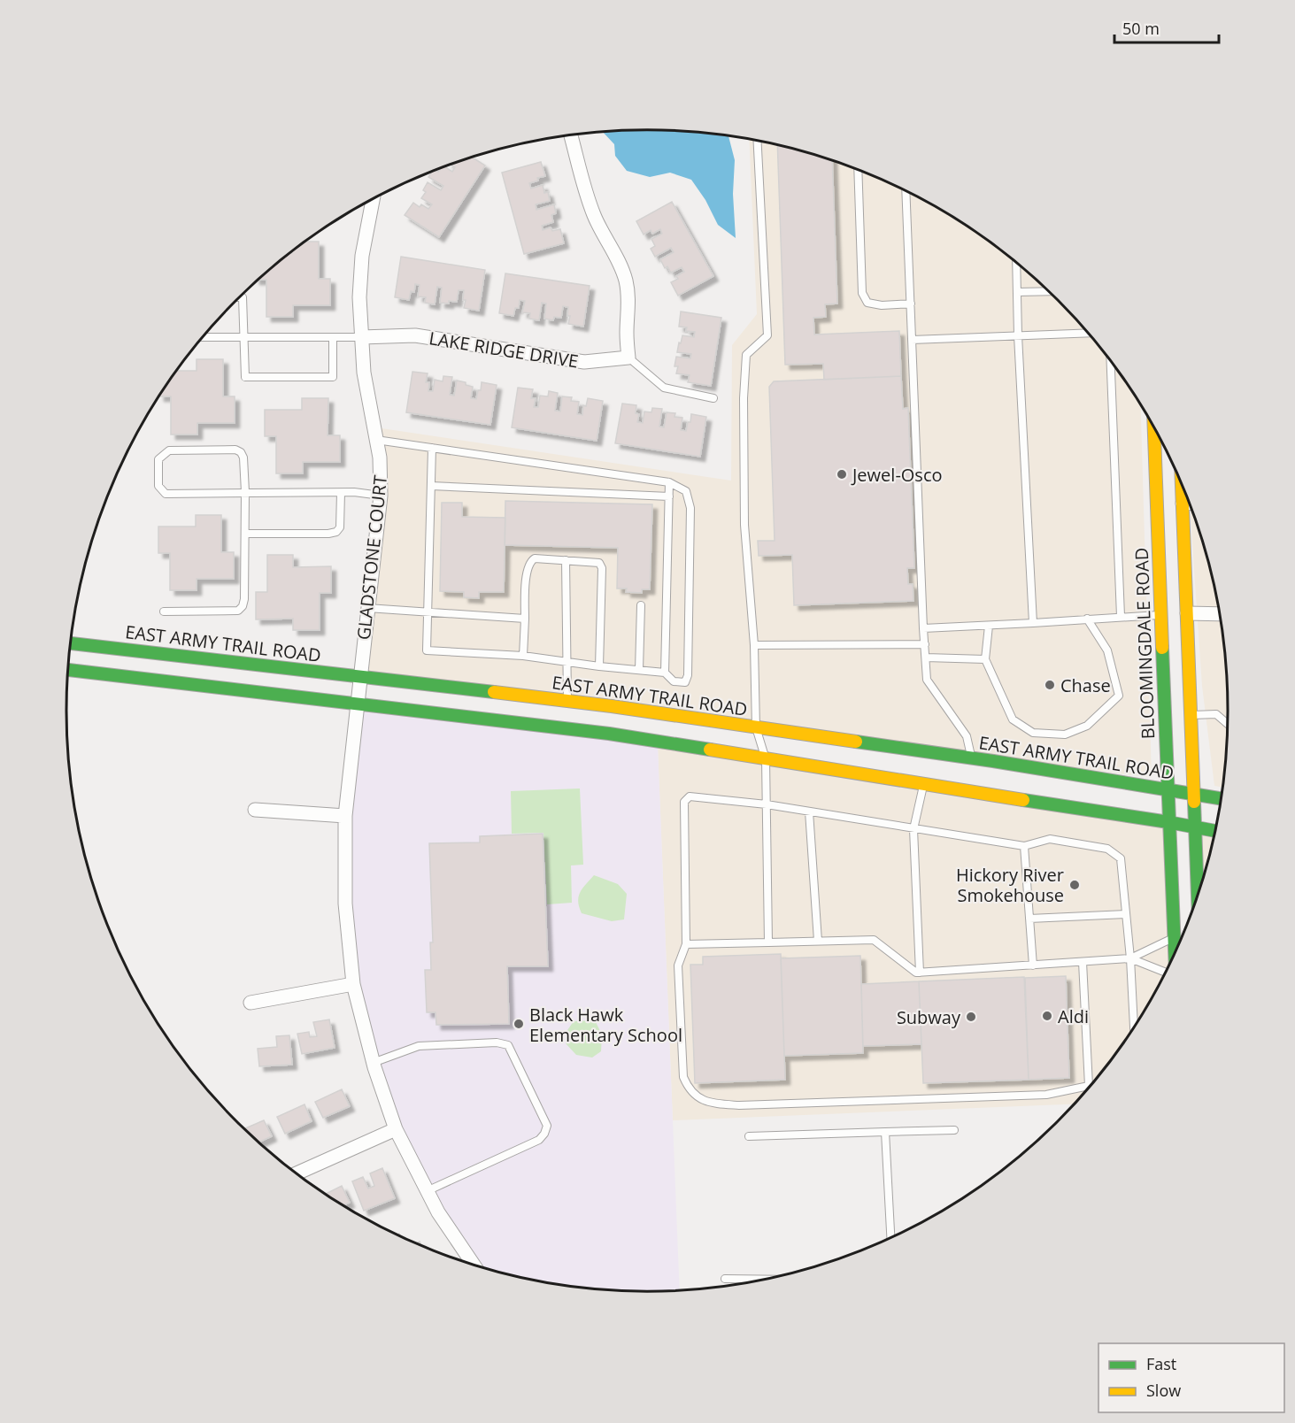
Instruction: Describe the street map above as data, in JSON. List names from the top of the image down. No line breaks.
{"streets":{"main road":["EAST ARMY TRAIL ROAD","BLOOMINGDALE ROAD"],"street":["LAKE RIDGE DRIVE","GLADSTONE COURT"]},"crossings":[["LAKE RIDGE DRIVE","GLADSTONE COURT"],["GLADSTONE COURT","EAST ARMY TRAIL ROAD"],["EAST ARMY TRAIL ROAD","BLOOMINGDALE ROAD"]],"places":["Jewel-Osco","Chase","Hickory River Smokehouse","Aldi","Subway","Black Hawk Elementary School"],"legend":["Fast","Slow"],"scale_bar":"50 m"}
